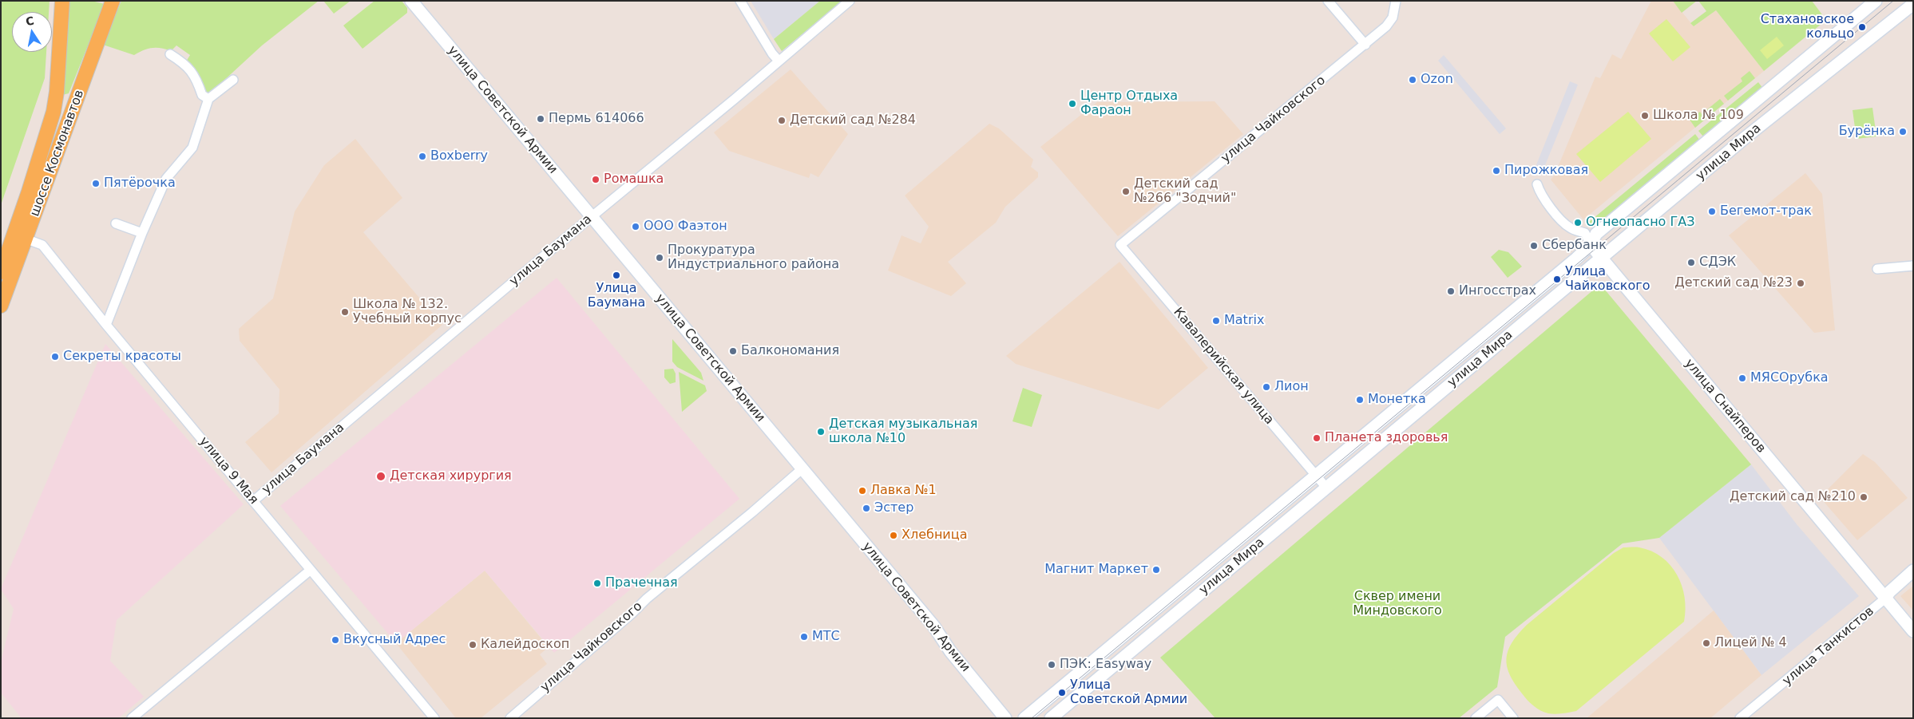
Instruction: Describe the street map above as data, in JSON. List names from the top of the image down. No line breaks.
{"streets":{"main road":["улица Советской Армии","улица Мира","шоссе Космонавтов","улица Снайперов","улица Танкистов"],"street":["улица Чайковского","улица Баумана","Кавалерийская улица","улица 9 Мая"]},"crossings":[["улица Советской Армии","улица Чайковского"],["улица Советской Армии","улица Баумана"],["улица Чайковского","Кавалерийская улица"],["улица Мира","Кавалерийская улица"],["улица Мира","улица Снайперов"],["шоссе Космонавтов","улица 9 Мая"],["улица Баумана","улица 9 Мая"],["улица Снайперов","улица Танкистов"]],"parks":["Сквер имени Миндовского"],"places":["Стахановское кольцо","Ozon","Центр Отдыха Фараон","Школа № 109","Пермь 614066","Детский сад №284","Бурёнка","Boxberry","Пирожковая","Ромашка","Пятёрочка","Детский сад №266 \"Зодчий\"","Бегемот-трак","Огнеопасно ГАЗ","ООО Фаэтон","Сбербанк","Прокуратура Индустриального района","СДЭК","Улица Баумана","Улица Чайковского","Детский сад №23","Ингосстрах","Школа № 132. Учебный корпус","Matrix","Балкономания","Секреты красоты","МЯСОрубка","Лион","Монетка","Детская музыкальная школа №10","Планета здоровья","Детская хирургия","Лавка №1","Детский сад №210","Эстер","Хлебница","Магнит Маркет","Прачечная","МТС","Вкусный Адрес","Лицей № 4","Калейдоскоп","ПЭК: Easyway","Улица Советской Армии"],"north":"top"}
